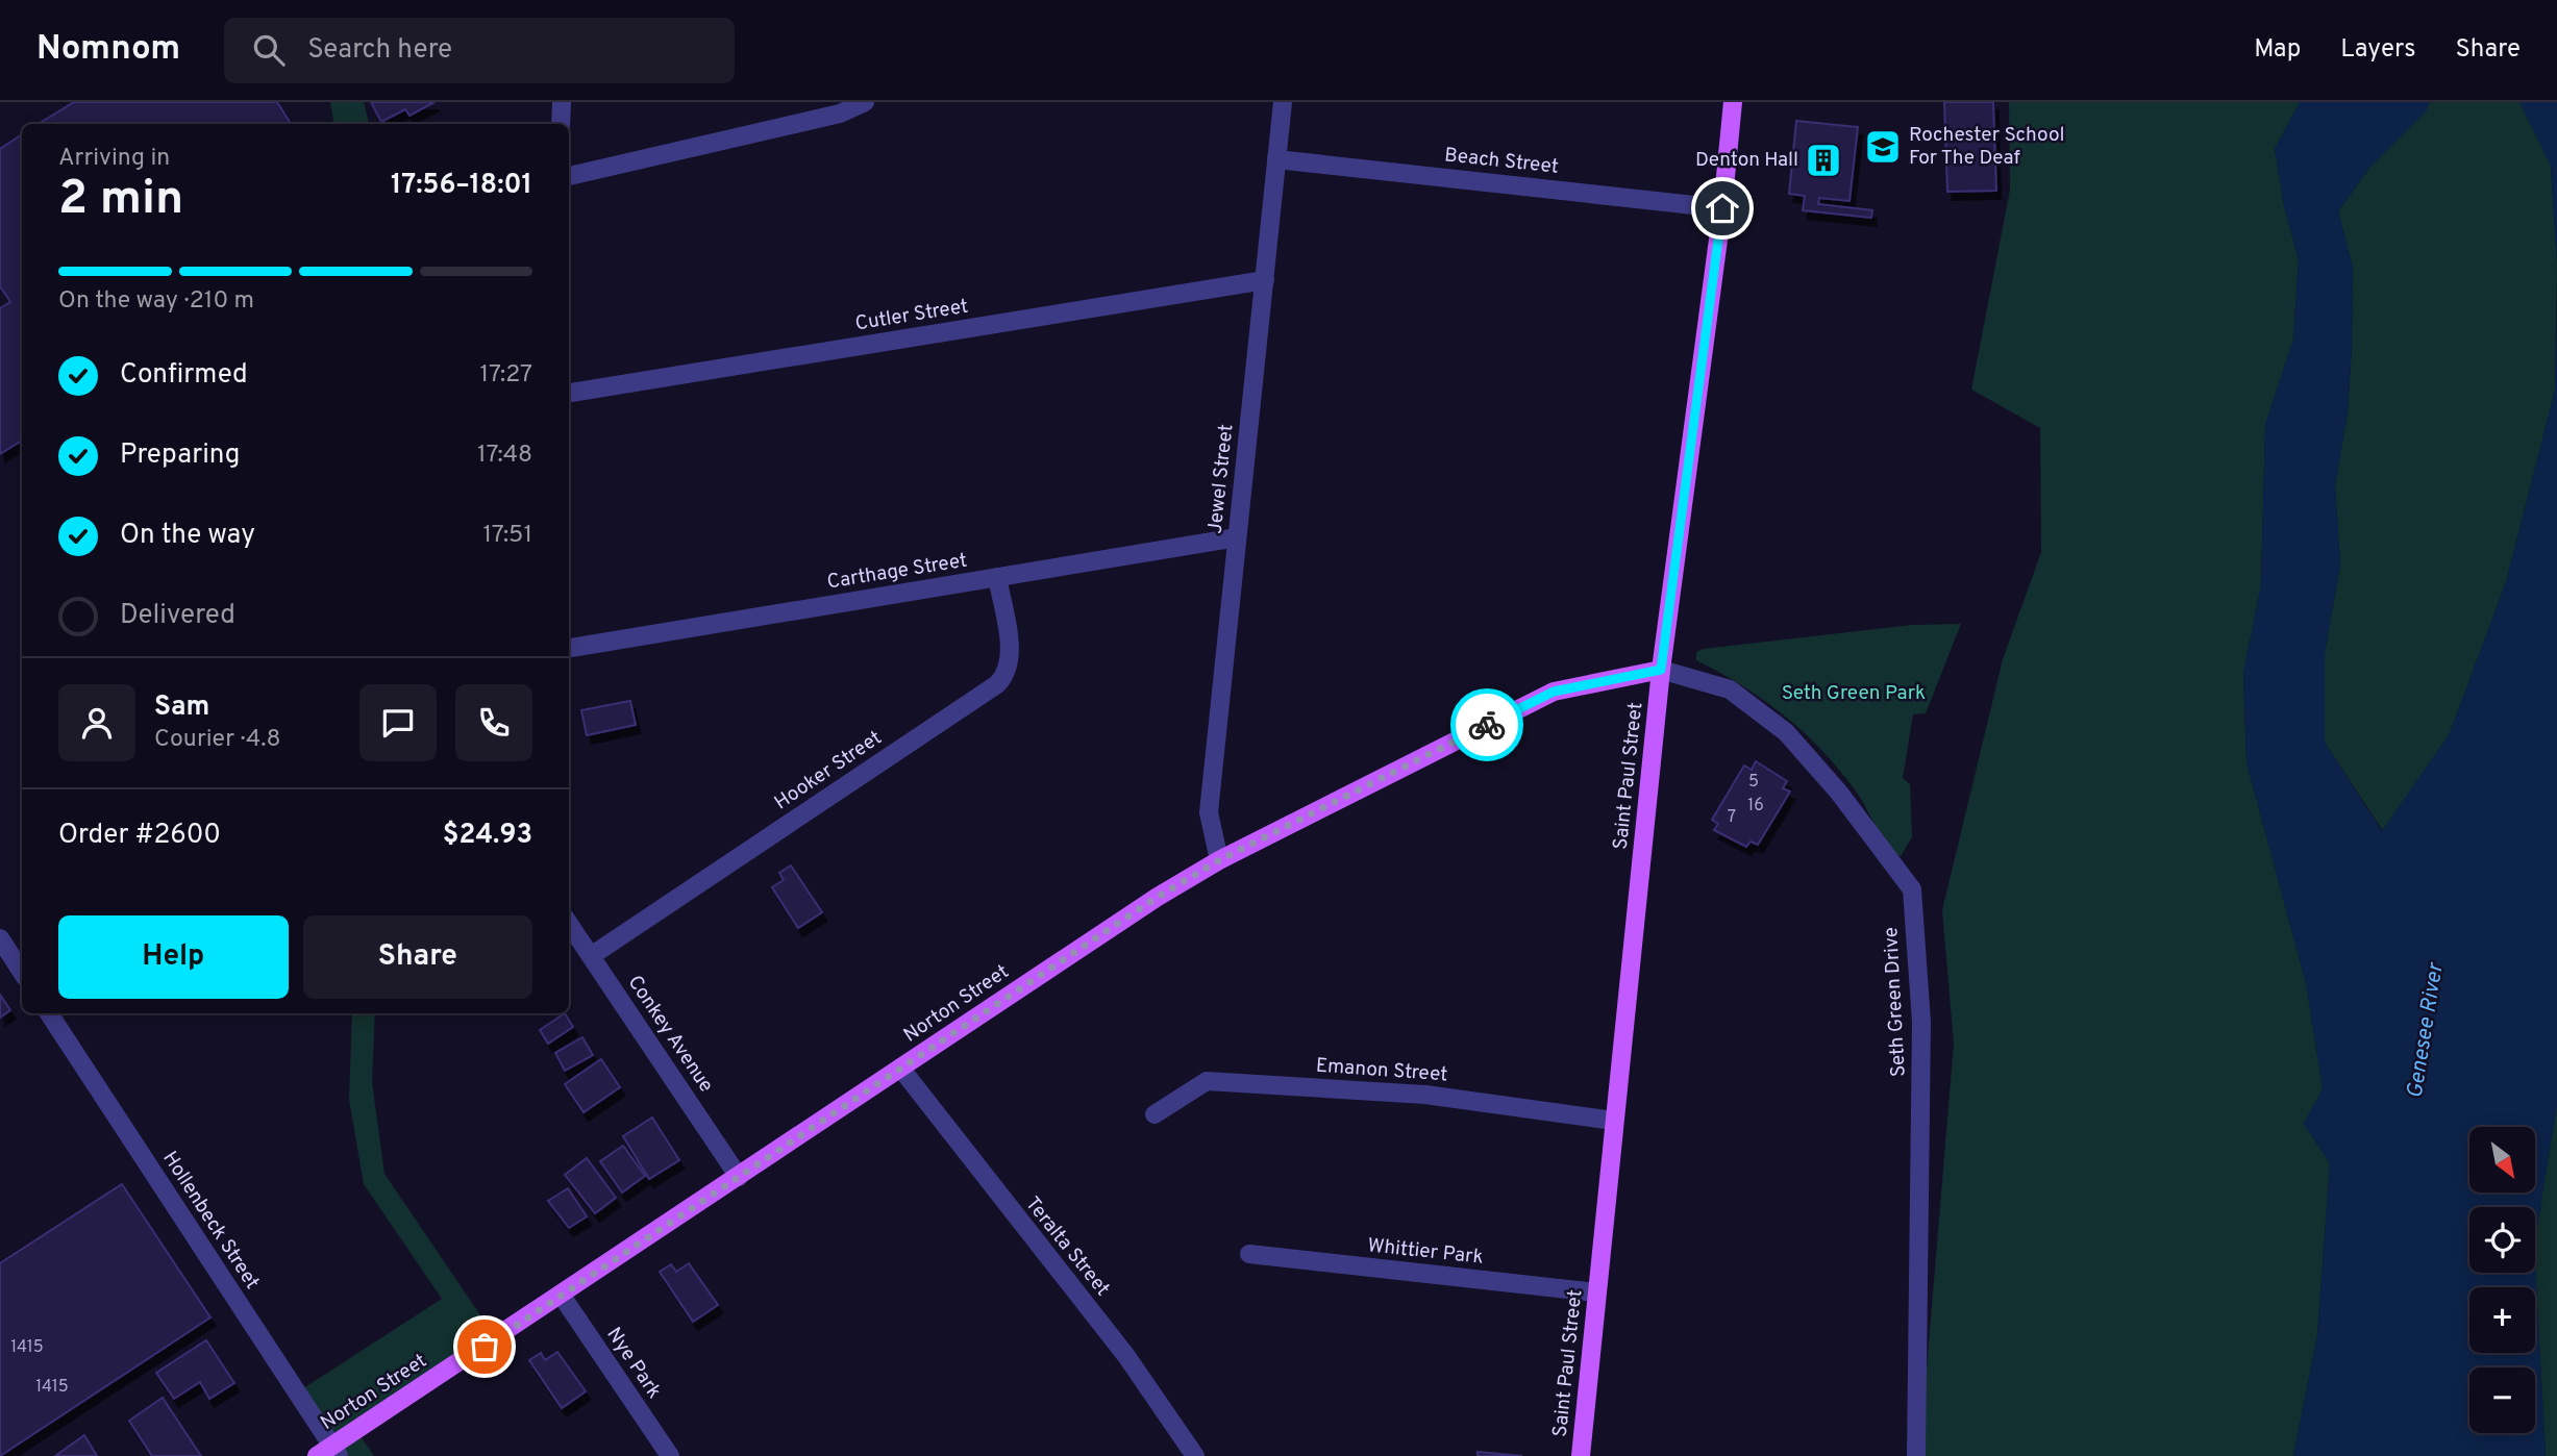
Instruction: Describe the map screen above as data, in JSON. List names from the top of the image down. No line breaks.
{"streets":{"main road":["Saint Paul Street","Norton Street"],"street":["Beach Street","Cutler Street","Jewel Street","Carthage Street","Hooker Street","Seth Green Drive","Conkey Avenue","Emanon Street","Hollenbeck Street","Teralta Street","Whittier Park","Nye Park"]},"crossings":[["Beach Street","Jewel Street"],["Beach Street","Saint Paul Street"],["Cutler Street","Jewel Street"],["Jewel Street","Carthage Street"],["Jewel Street","Norton Street"],["Carthage Street","Hooker Street"],["Hooker Street","Conkey Avenue"],["Saint Paul Street","Seth Green Drive"],["Saint Paul Street","Norton Street"],["Saint Paul Street","Emanon Street"],["Saint Paul Street","Whittier Park"],["Seth Green Drive","Norton Street"],["Norton Street","Conkey Avenue"],["Norton Street","Hollenbeck Street"],["Norton Street","Teralta Street"],["Norton Street","Nye Park"]],"water":["Genesee River"],"parks":["Seth Green Park"],"places":{"school or university":["Rochester School For The Deaf"],"building":["Denton Hall"]},"house_numbers":["5","16","7","1415","1415"],"north":"bottom right","page":{"header":"Nomnom","search":"Search here","nav":["Map","Layers","Share"],"heading":["2 min","Arriving in","17:56–18:01"],"panel":["Sam","Courier · 4.8","Order #2600","$24.93"],"bar":"On the way · 210 m","list":[["Confirmed","17:27"],["Preparing","17:48"],["On the way","17:51"],"Delivered"],"buttons":["Help","Share"],"map_buttons":["+","−"]}}
